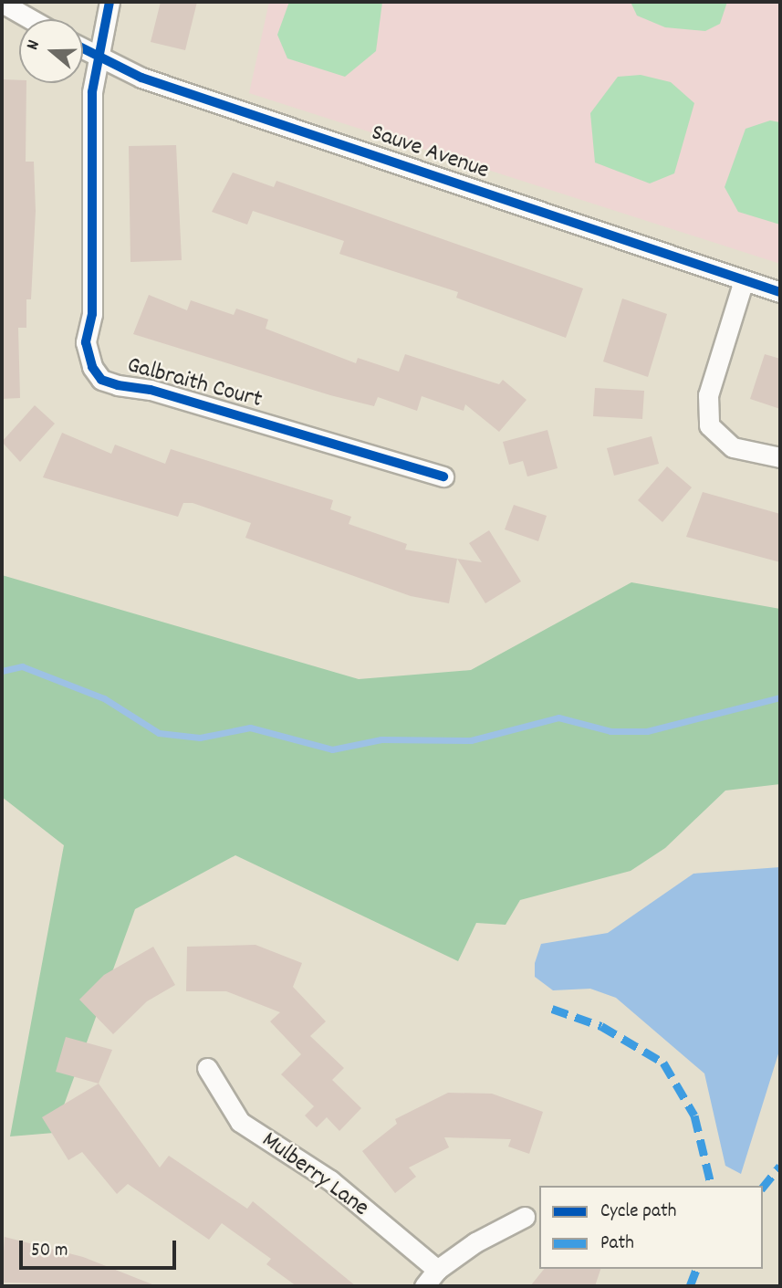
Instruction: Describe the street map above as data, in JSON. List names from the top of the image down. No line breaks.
{"streets":{"street":["Sauve Avenue","Galbraith Court","Mulberry Lane"]},"crossings":[["Sauve Avenue","Galbraith Court"]],"legend":["Cycle path","Path"],"scale_bar":"50 m","north":"left"}
